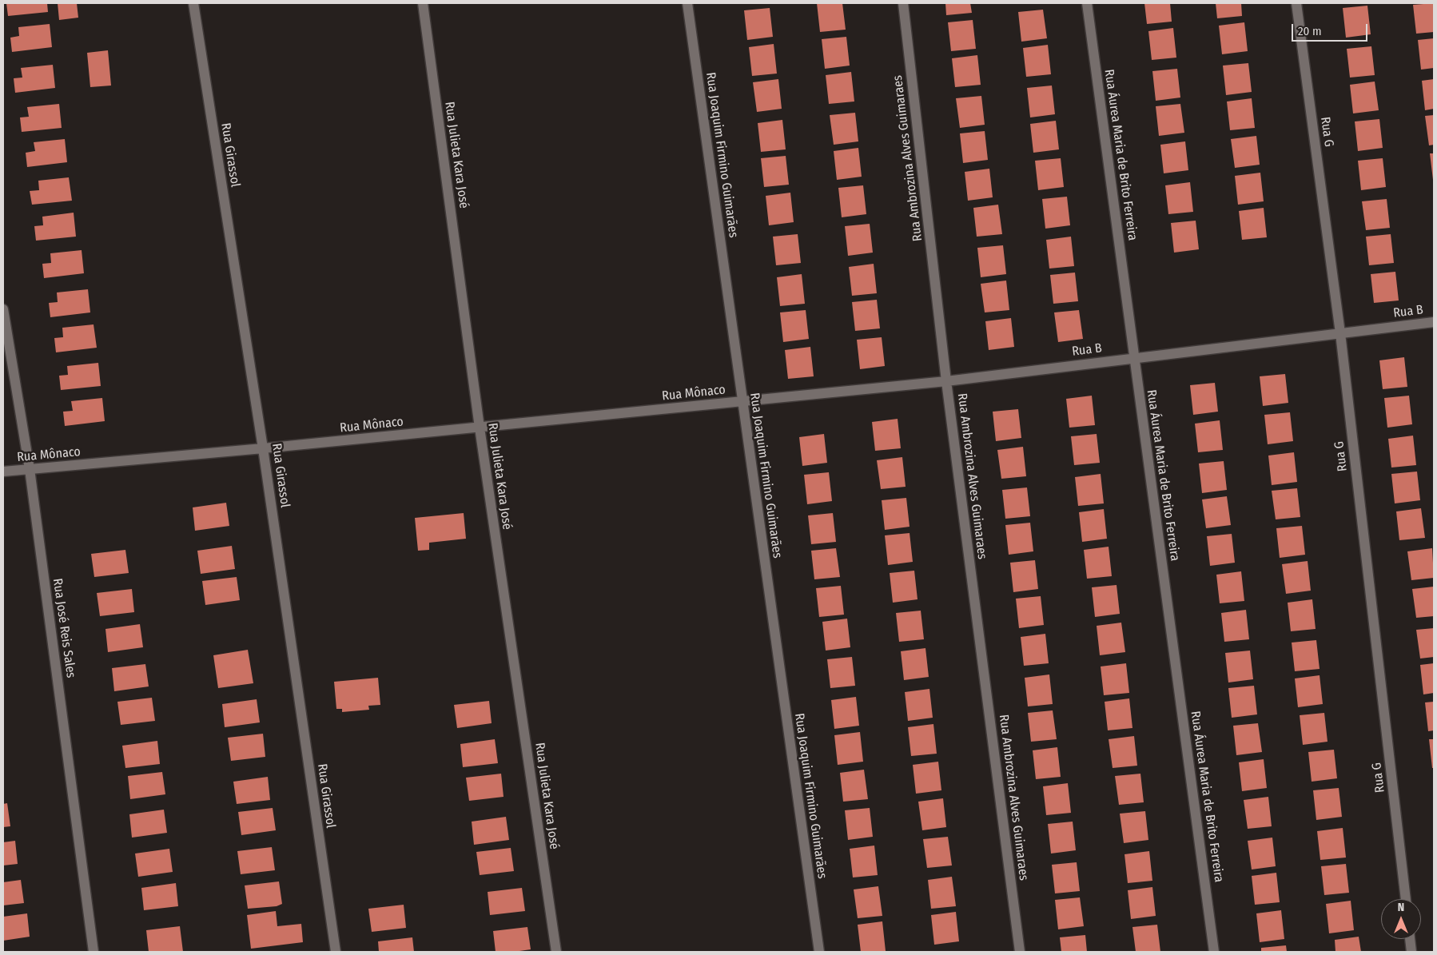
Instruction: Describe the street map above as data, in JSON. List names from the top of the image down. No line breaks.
{"streets":{"street":["Rua G","Rua Girassol","Rua Julieta Kara José","Rua Joaquim Firmino Guimarães","Rua Áurea Maria de Brito Ferreira","Rua Ambrozina Alves Guimaraes","Rua B","Rua Mônaco","Rua José Reis Sales"]},"crossings":[["Rua G","Rua B"],["Rua Girassol","Rua Mônaco"],["Rua Julieta Kara José","Rua Mônaco"],["Rua Joaquim Firmino Guimarães","Rua B"],["Rua Joaquim Firmino Guimarães","Rua Mônaco"],["Rua Áurea Maria de Brito Ferreira","Rua B"],["Rua Ambrozina Alves Guimaraes","Rua B"],["Rua B","Rua Mônaco"],["Rua Mônaco","Rua José Reis Sales"]],"scale_bar":"20 m","north":"top"}
